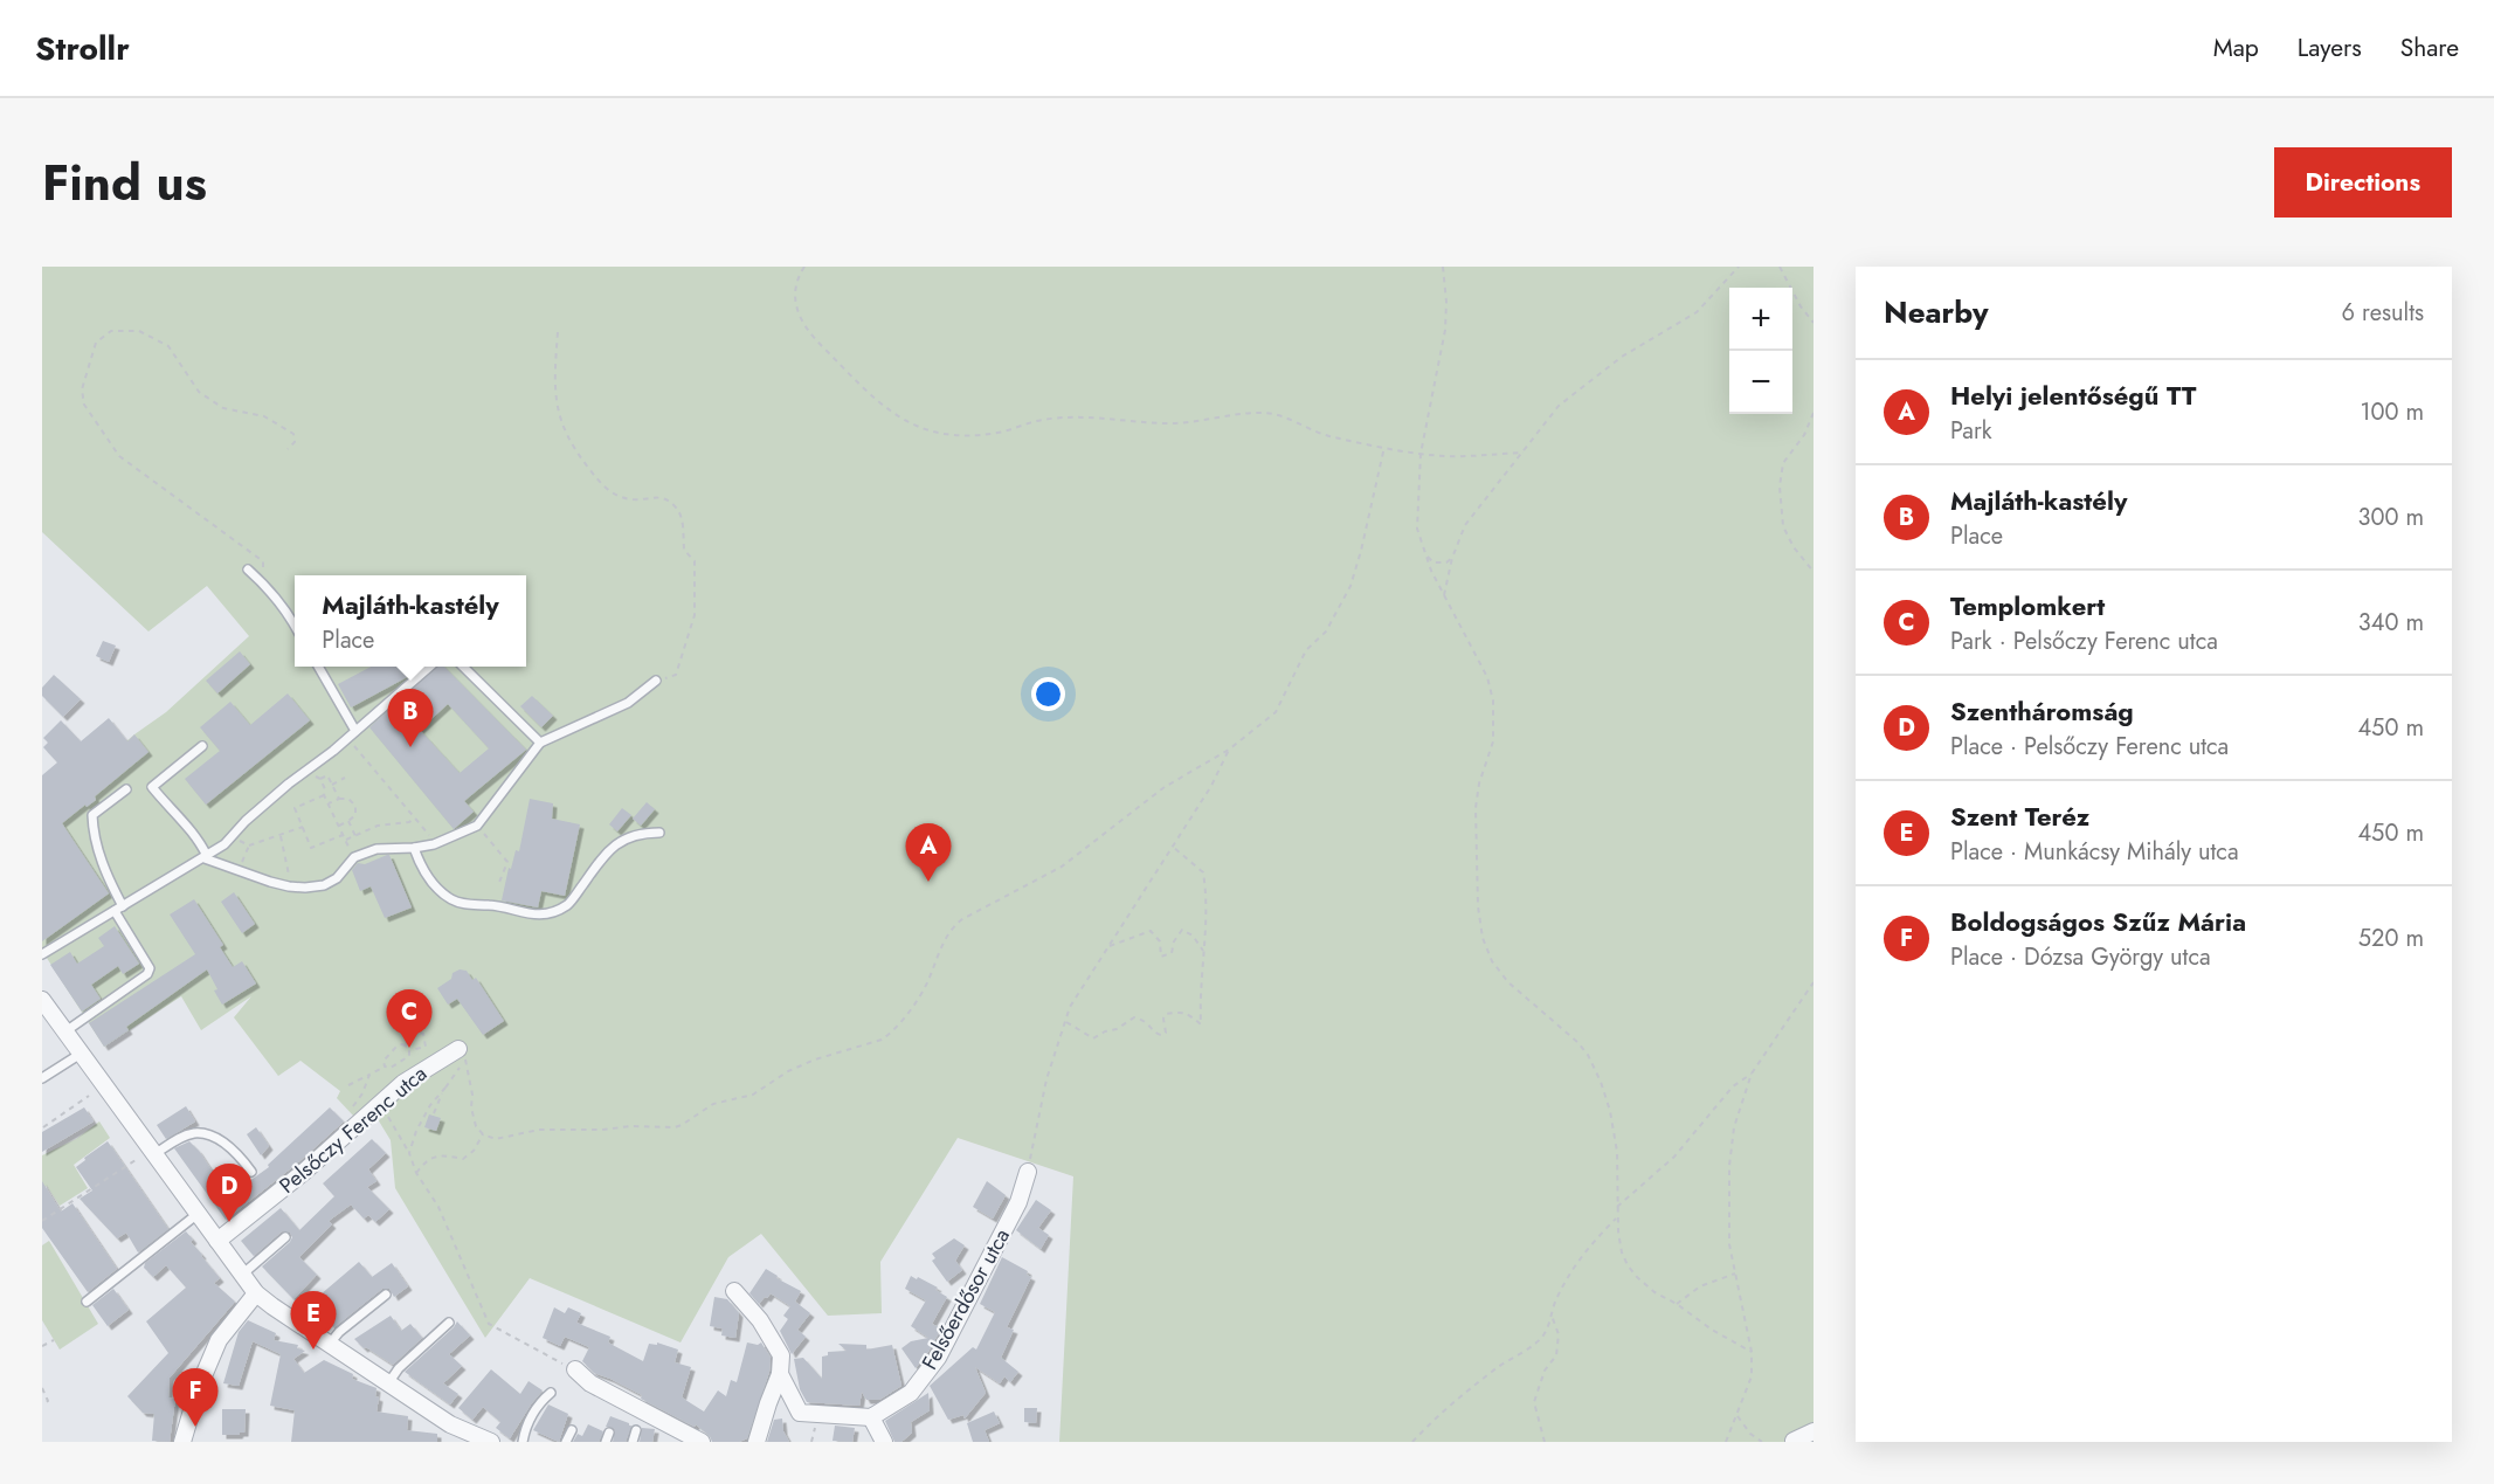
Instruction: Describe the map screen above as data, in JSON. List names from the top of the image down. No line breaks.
{"streets":{"street":["Pelsőczy Ferenc utca","Felsőerdősor utca"]},"page":{"header":"Strollr","nav":["Map","Layers","Share"],"title":"Find us","buttons":"Directions","heading":["Nearby","6 results"],"map_buttons":["+","−"],"list":[{"mark":"A","name":"Helyi jelentőségű TT","note":"Park","value":"100 m"},{"mark":"B","name":"Majláth-kastély","note":"Place","value":"300 m"},{"mark":"C","name":"Templomkert","note":"Park · Pelsőczy Ferenc utca","value":"340 m"},{"mark":"D","name":"Szentháromság","note":"Place · Pelsőczy Ferenc utca","value":"450 m"},{"mark":"E","name":"Szent Teréz","note":"Place · Munkácsy Mihály utca","value":"450 m"},{"mark":"F","name":"Boldogságos Szűz Mária","note":"Place · Dózsa György utca","value":"520 m"}],"popup":["Majláth-kastély","Place"],"pins":["B","A","C","D","E","F"]}}
